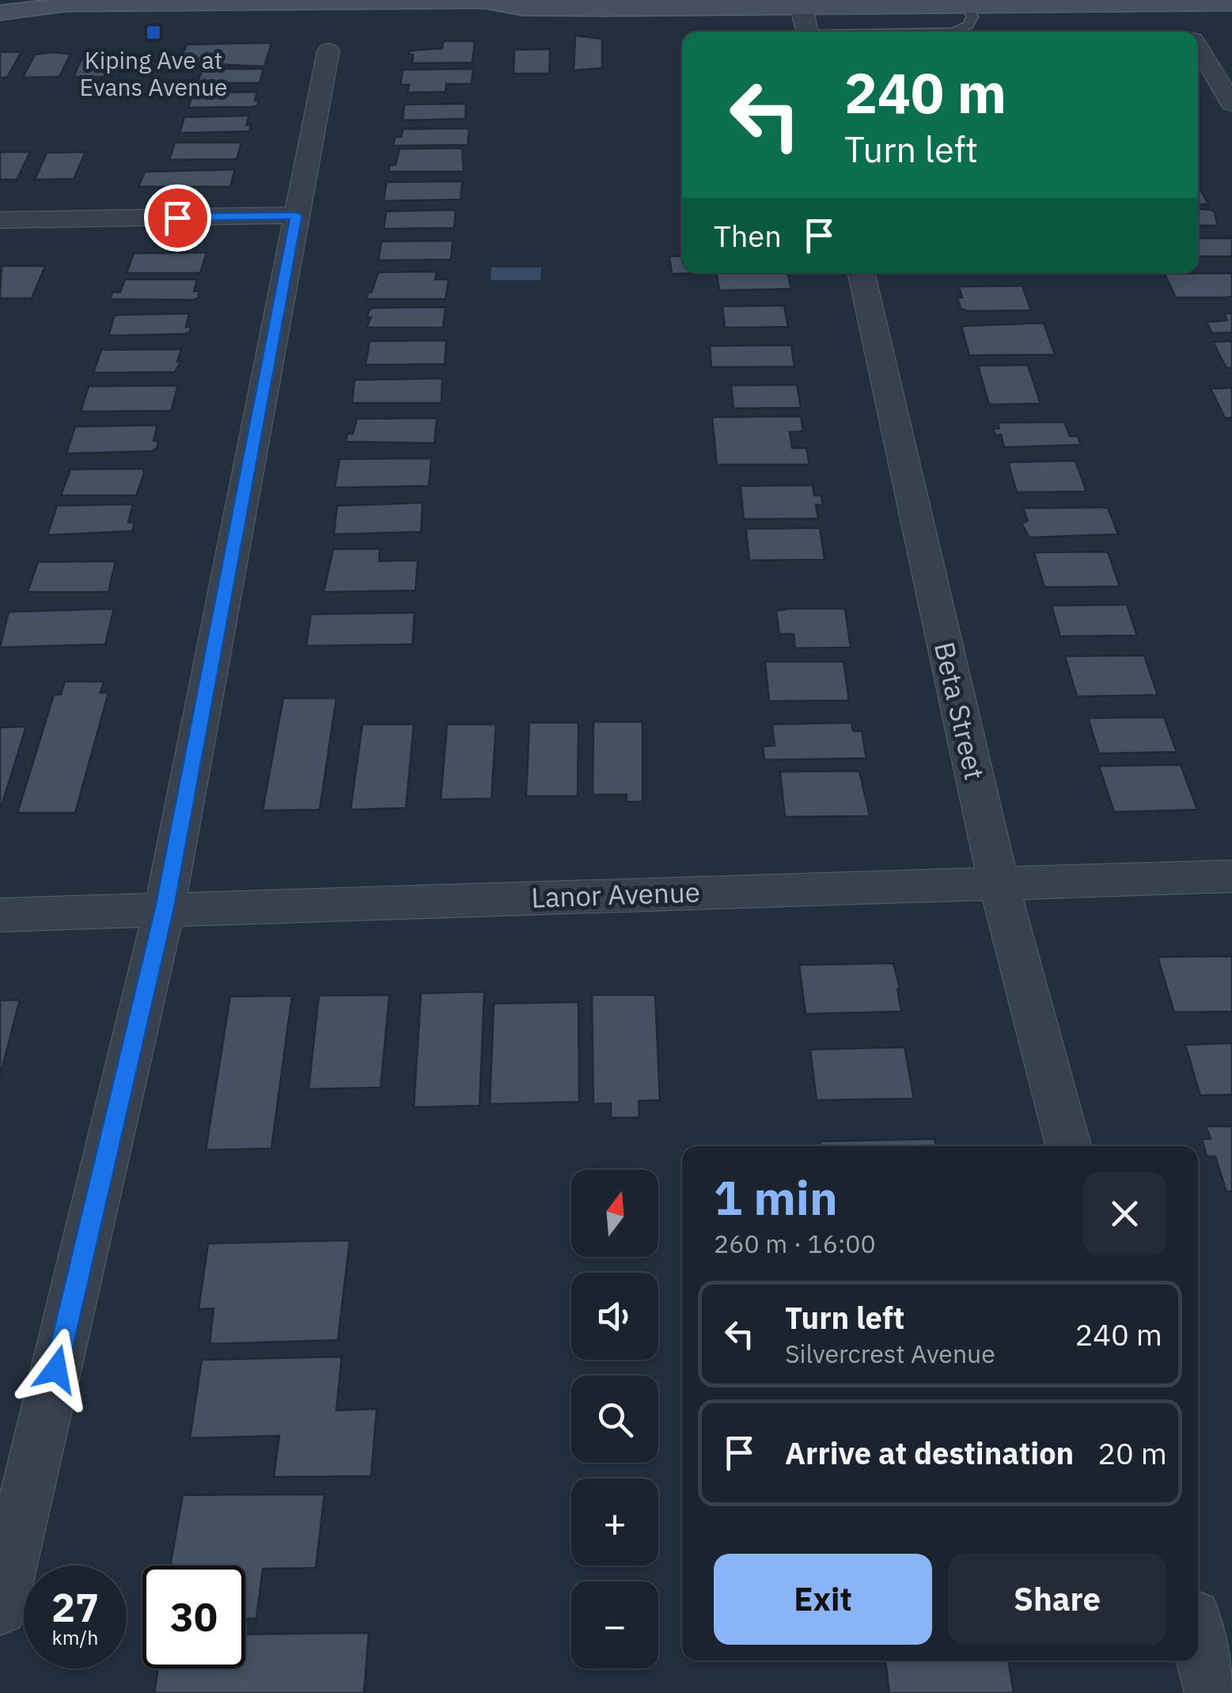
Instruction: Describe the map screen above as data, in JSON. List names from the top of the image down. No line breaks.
{"streets":{"street":["Beta Street","Lanor Avenue"]},"crossings":[["Beta Street","Lanor Avenue"]],"places":{"transit":["Kiping Ave at Evans Avenue"]},"north":"top","page":{"turn":["240 m","Turn left"],"then":"Then","heading":["1 min","260 m · 16:00"],"map_buttons":["+","−"],"list":[{"name":"Turn left","note":"Silvercrest Avenue","value":"240 m"},{"name":"Arrive at destination","value":"20 m"}],"buttons":["Exit","Share"],"speed":"27 km/h","limit":"30"}}
